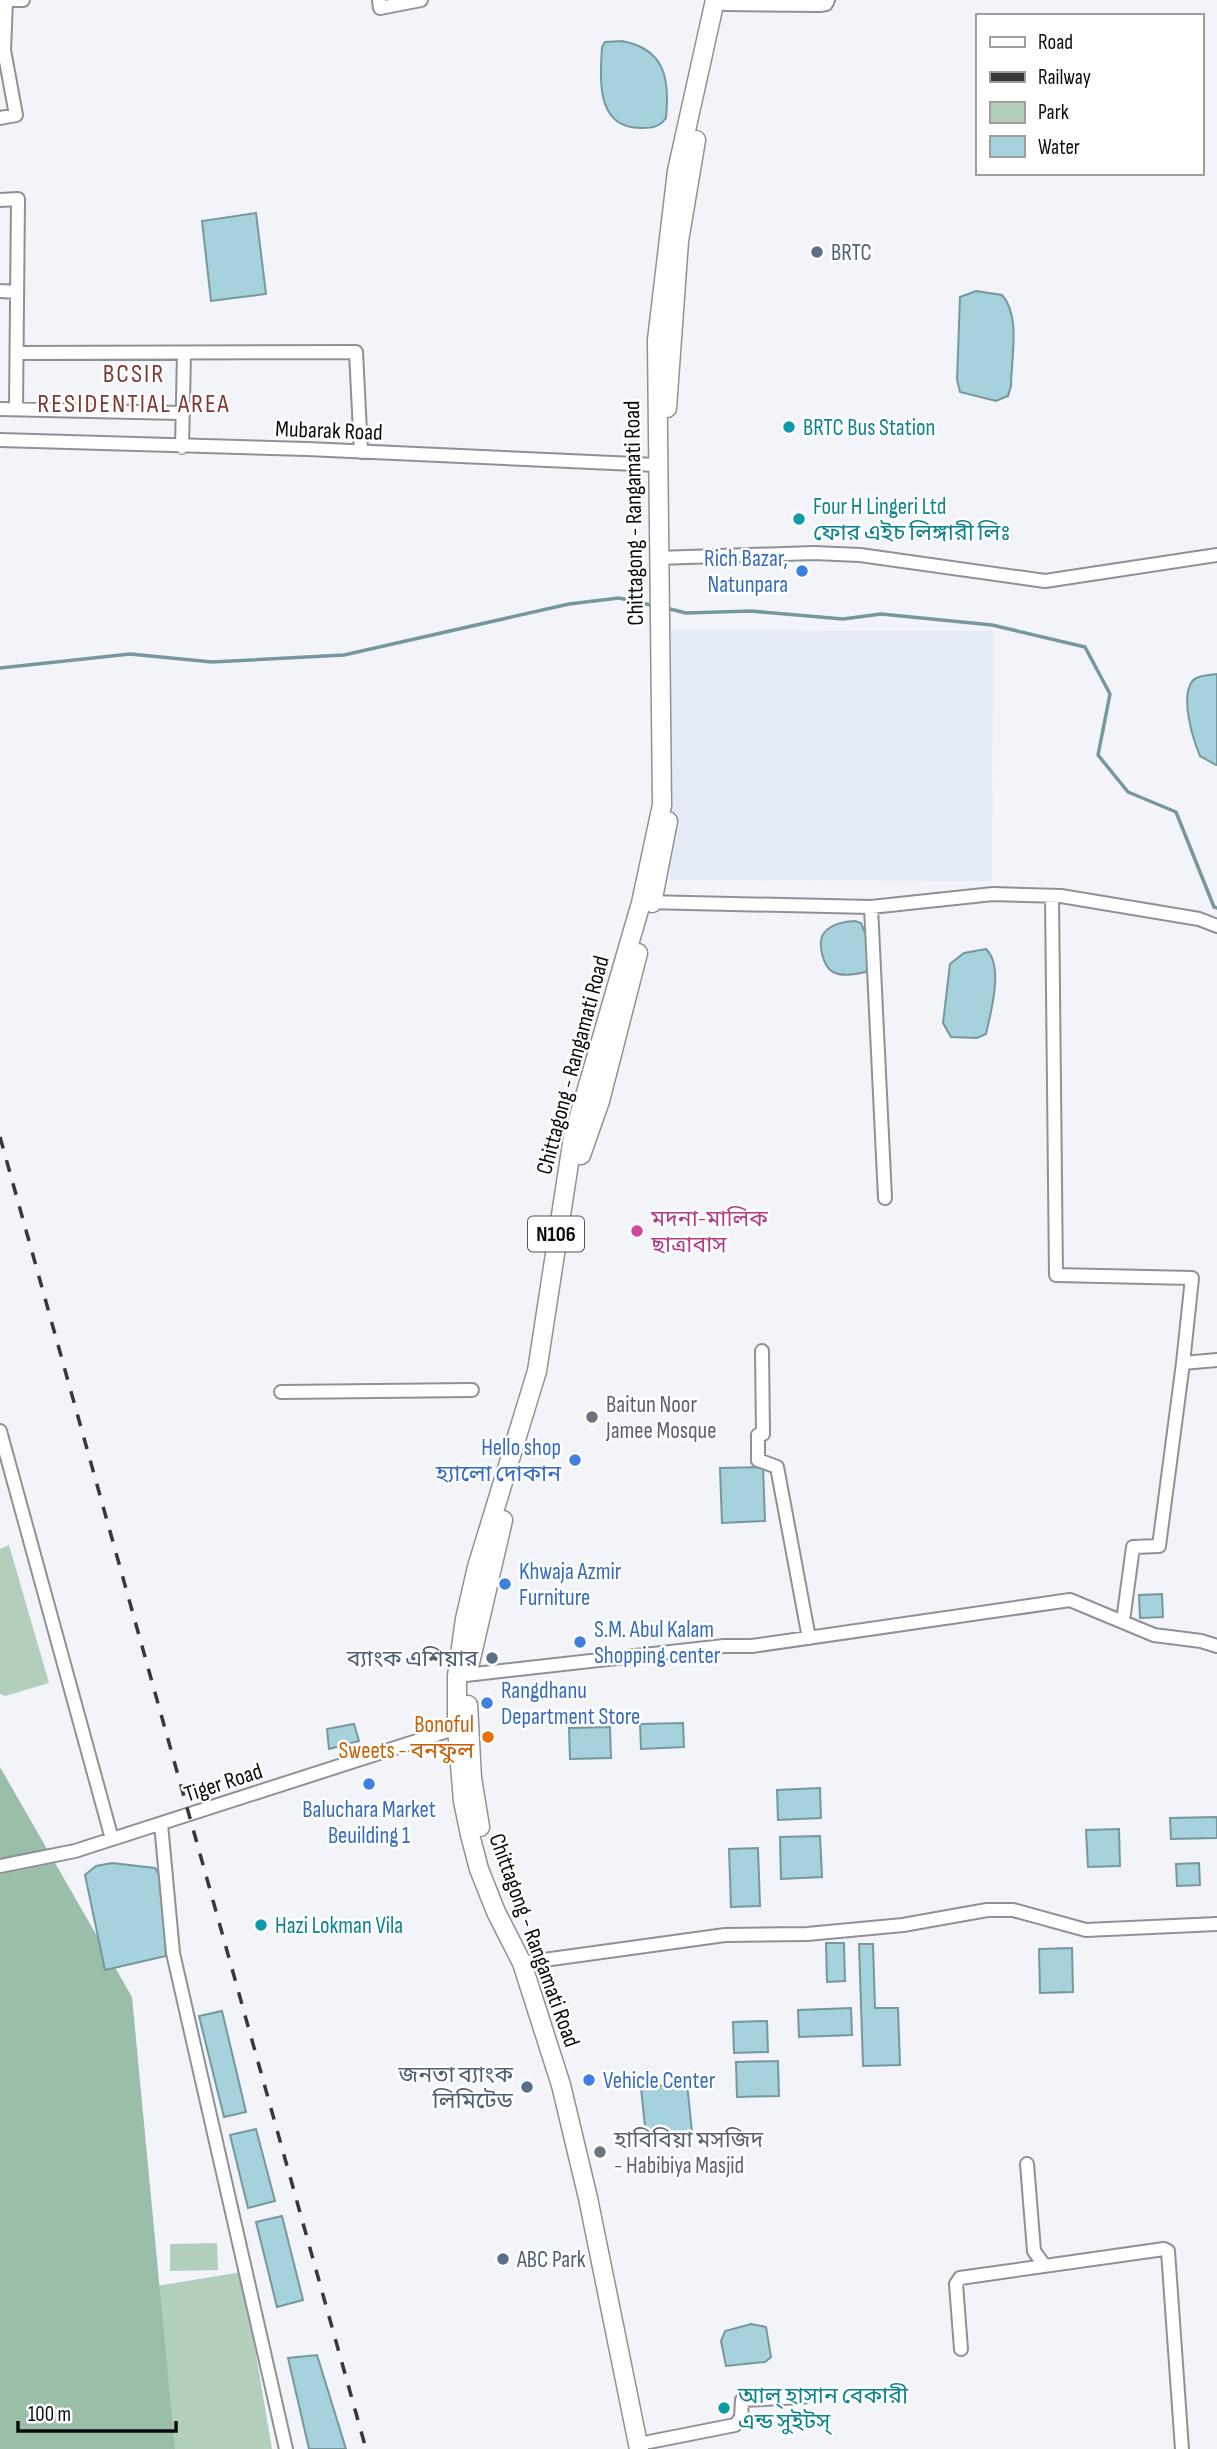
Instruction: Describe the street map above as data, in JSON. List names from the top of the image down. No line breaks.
{"streets":{"highway":["Chittagong - Rangamati Road","N106"],"street":["Mubarak Road","Tiger Road"]},"crossings":[["Mubarak Road","Chittagong - Rangamati Road"],["Chittagong - Rangamati Road","Tiger Road"]],"districts":["BCSIR RESIDENTIAL AREA"],"places":["BRTC","BRTC Bus Station","Four H Lingeri Ltd ফোর এইচ লিঙ্গারী লিঃ","Rich Bazar, Natunpara","মদনা-মালিক ছাত্রাবাস","Baitun Noor Jamee Mosque","Hello shop হ্যালো দোকান","Khwaja Azmir Furniture","S.M. Abul Kalam Shopping center","ব্যাংক এশিয়ার","Rangdhanu Department Store","Bonoful Sweets - বনফুল","Baluchara Market Beuilding 1","Hazi Lokman Vila","Vehicle Center","জনতা ব্যাংক লিমিটেড","হাবিবিয়া মসজিদ - Habibiya Masjid","ABC Park","আল্ হাসান বেকারী এন্ড সুইটস্"],"legend":["Road","Railway","Park","Water"],"scale_bar":"100 m"}
